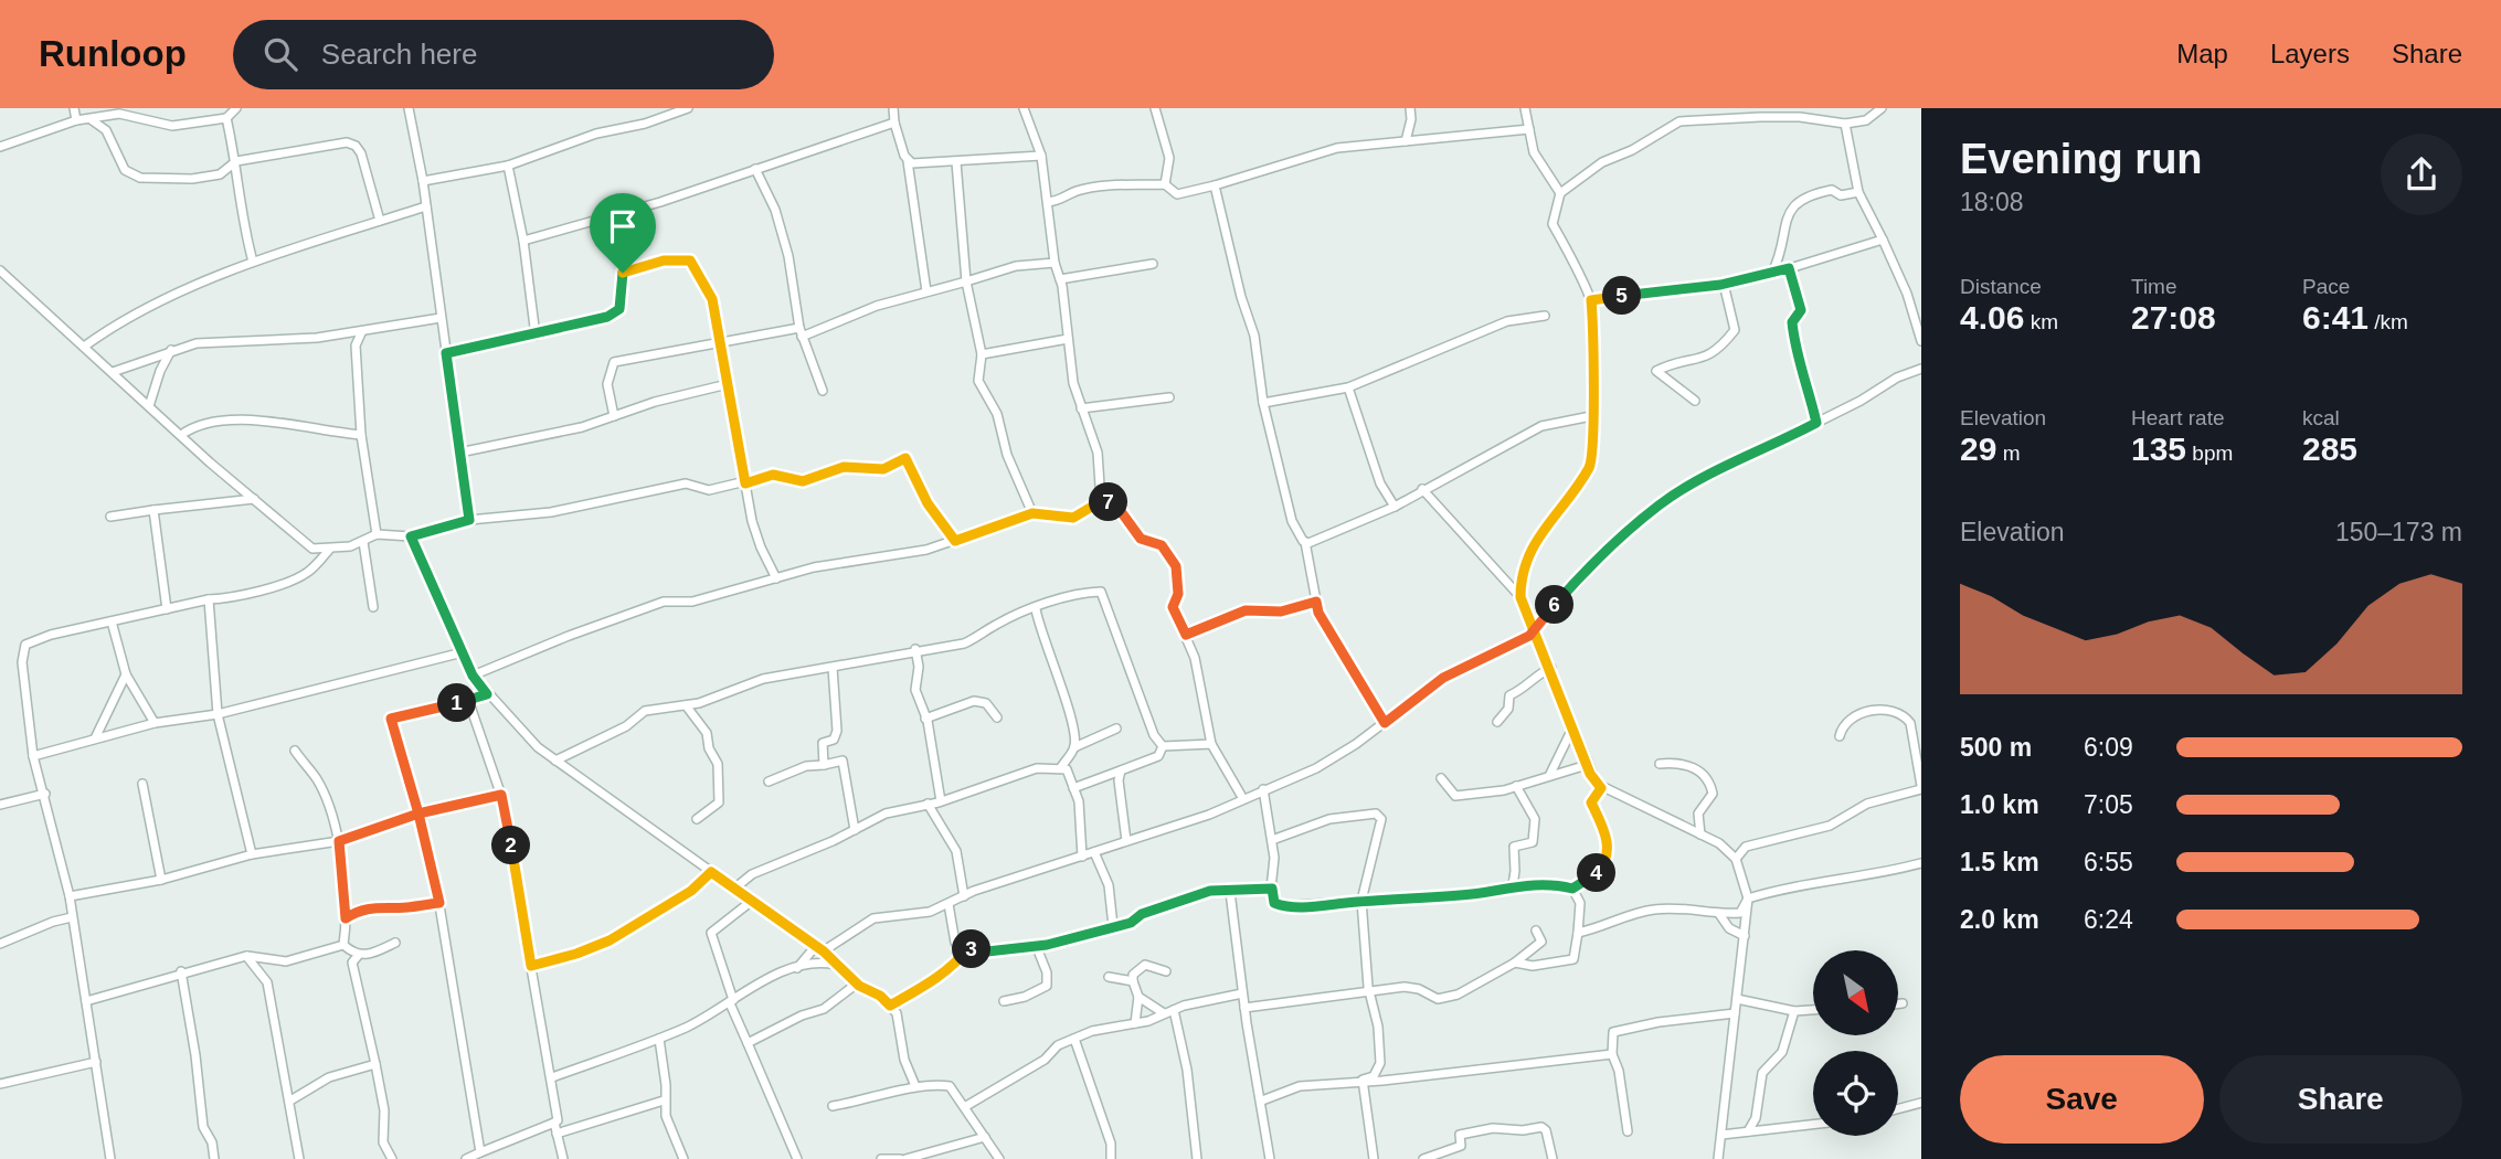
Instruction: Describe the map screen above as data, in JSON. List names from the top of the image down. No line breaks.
{"north":"bottom right","page":{"header":"Runloop","search":"Search here","nav":["Map","Layers","Share"],"heading":["Evening run","18:08"],"stats":[["Distance","4.06 km"],["Time","27:08"],["Pace","6:41 /km"],["Elevation","29 m"],["Heart rate","135 bpm"],["kcal","285"]],"pins":["5","7","6","1","2","4","3"],"chart":["Elevation","150–173 m"],"list":[{"name":"500 m","note":"6:09"},{"name":"1.0 km","note":"7:05"},{"name":"1.5 km","note":"6:55"},{"name":"2.0 km","note":"6:24"}],"buttons":["Save","Share"]}}
